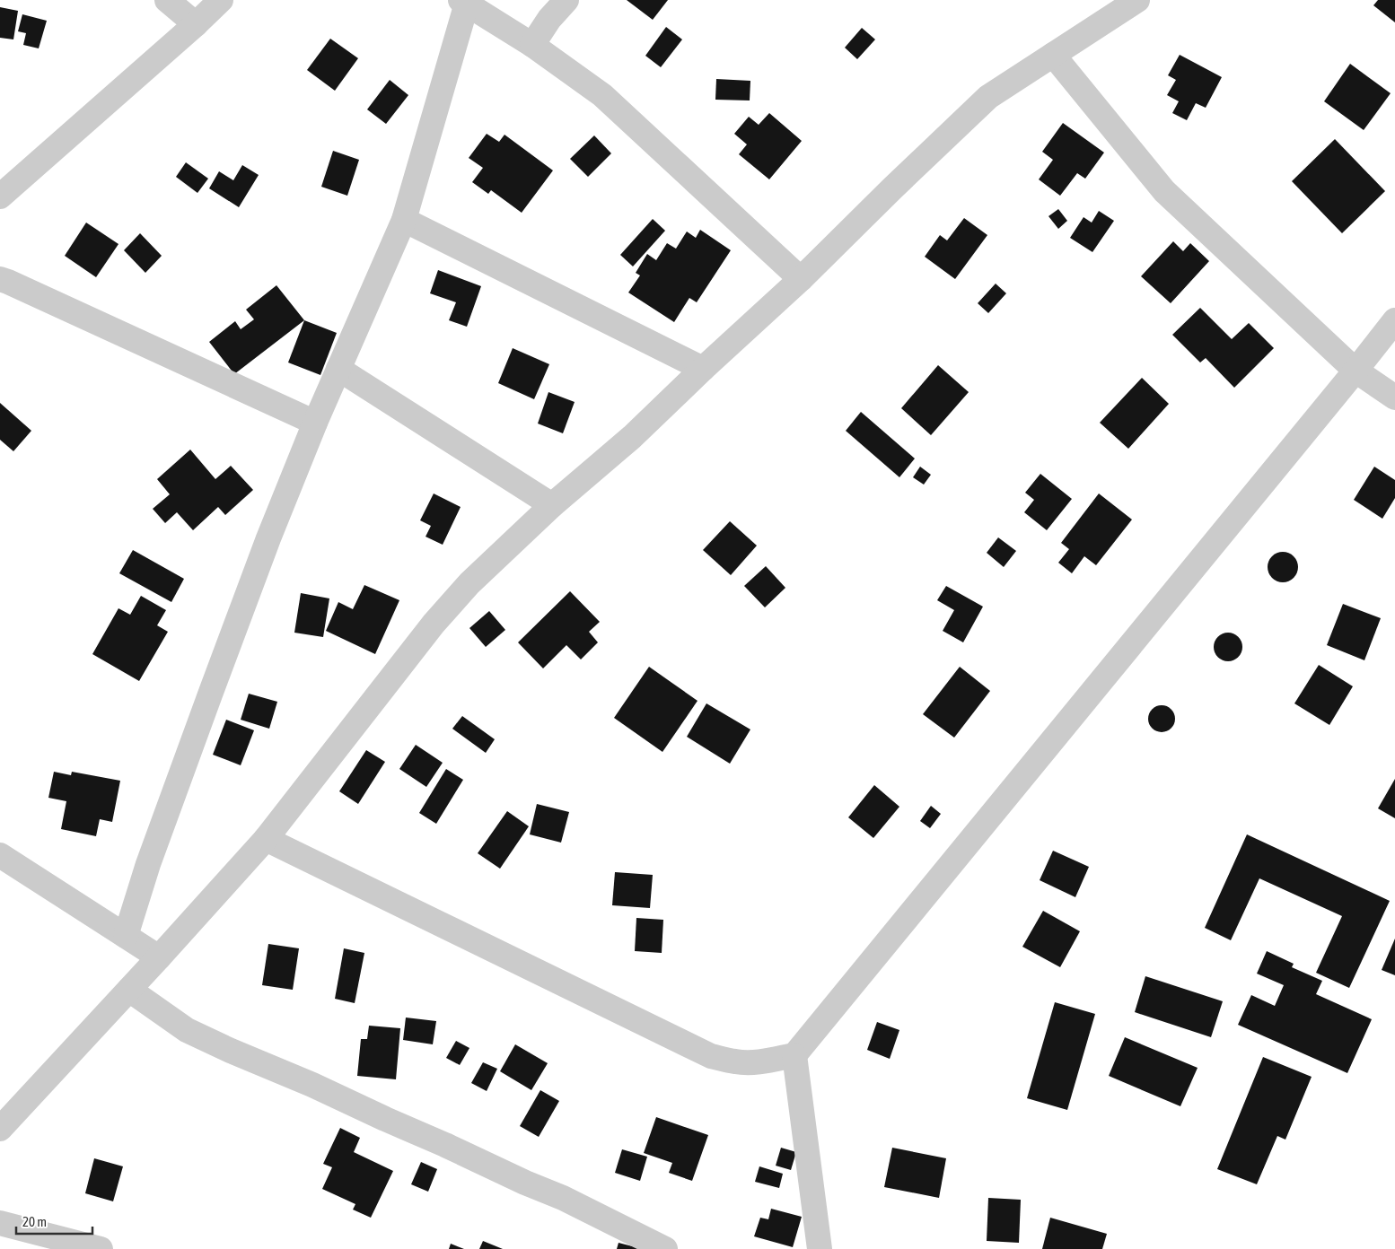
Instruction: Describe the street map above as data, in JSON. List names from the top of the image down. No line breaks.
{"scale_bar":"20 m"}
